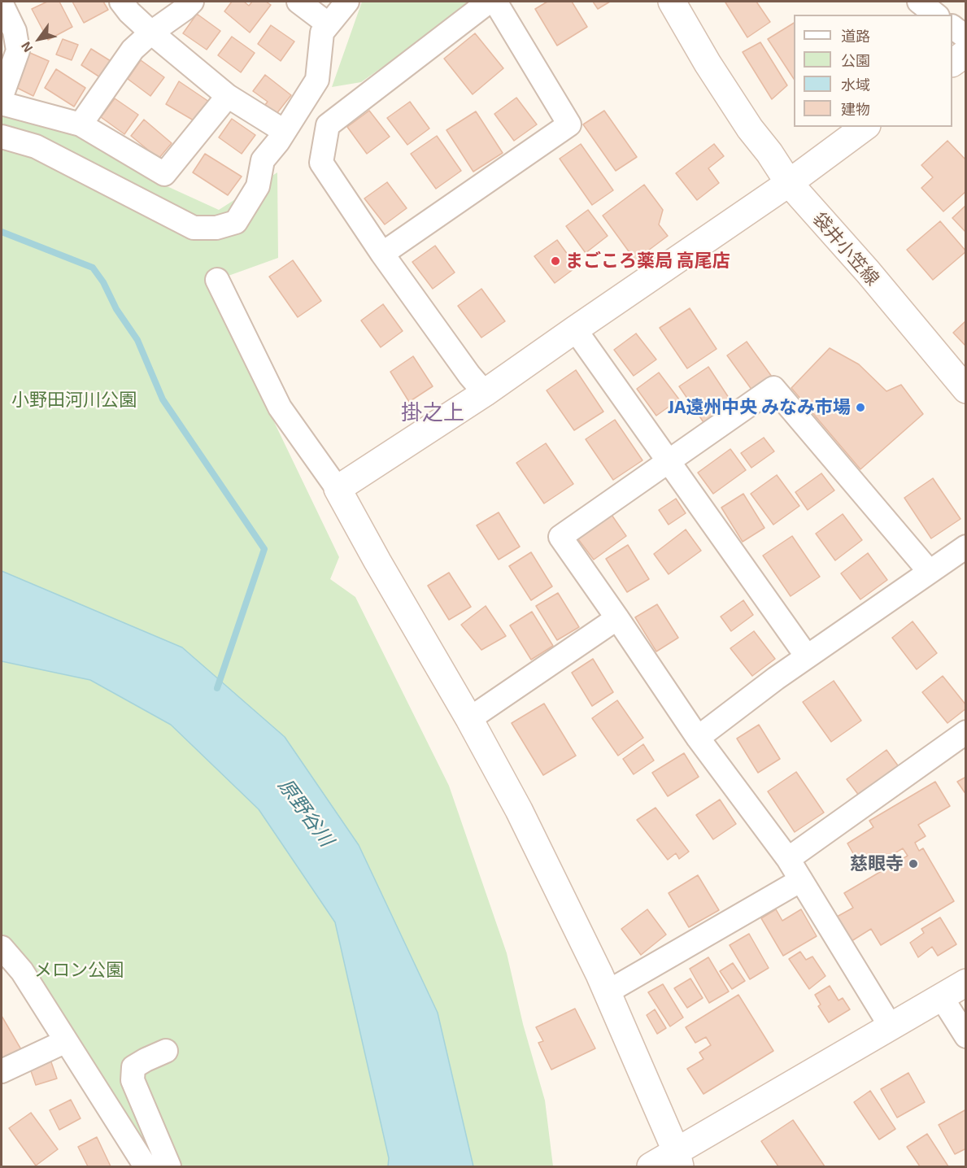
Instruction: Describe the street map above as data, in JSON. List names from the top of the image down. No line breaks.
{"streets":{"street":["袋井小笠線"]},"districts":["掛之上"],"water":["原野谷川"],"parks":["小野田河川公園","メロン公園"],"places":["まごころ薬局 高尾店","JA遠州中央 みなみ市場","慈眼寺"],"legend":["道路","公園","水域","建物"],"north":"bottom left"}
